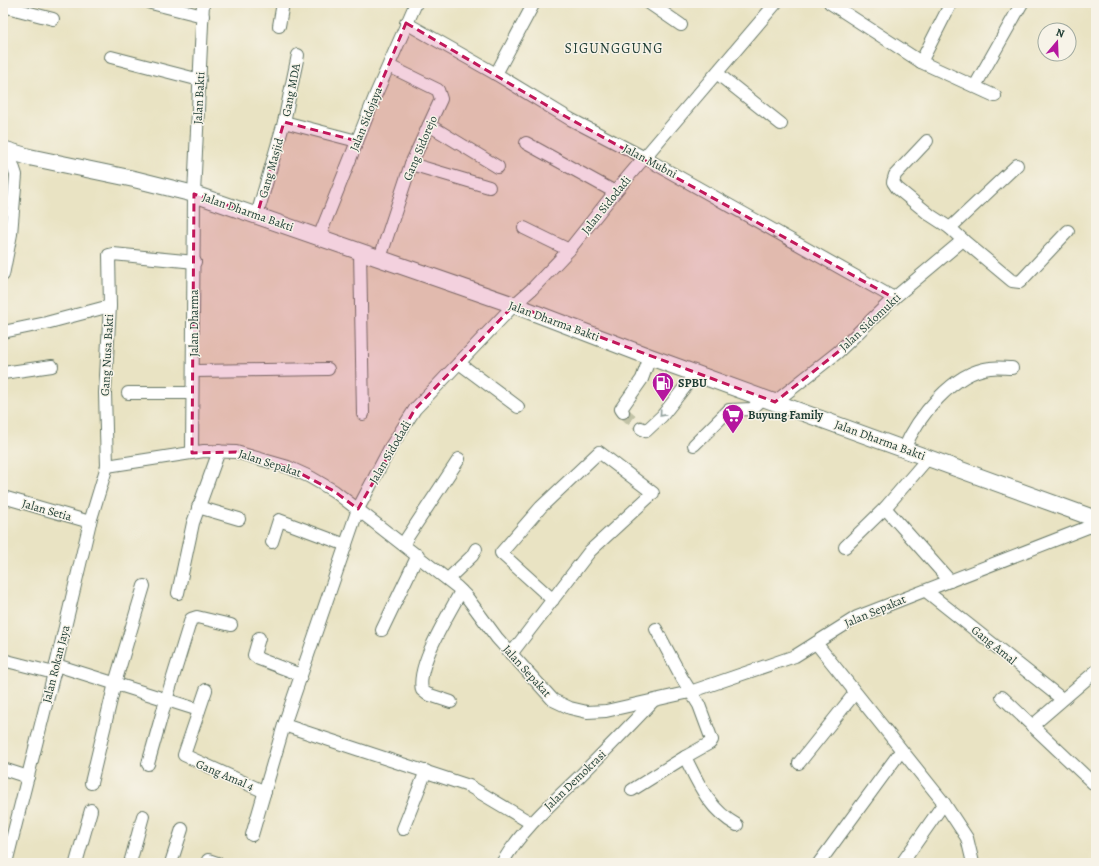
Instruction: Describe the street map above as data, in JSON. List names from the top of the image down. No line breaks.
{"streets":{"main road":["Jalan Dharma Bakti"],"street":["Gang MDA","Jalan Bakti","Jalan Sidojaya","Gang Sidorejo","Jalan Mubni","Gang Masjid","Jalan Sidodadi","Jalan Sidomukti","Jalan Dharma","Gang Nusa Bakti","Jalan Sepakat","Jalan Setia","Gang Amal","Jalan Rokan Jaya","Gang Amal 4","Jalan Demokrasi"]},"crossings":[["Gang MDA","Jalan Sidojaya"],["Gang MDA","Gang Masjid"],["Jalan Bakti","Jalan Dharma Bakti"],["Jalan Bakti","Jalan Dharma"],["Jalan Sidojaya","Gang Sidorejo"],["Jalan Sidojaya","Jalan Mubni"],["Jalan Sidojaya","Jalan Dharma Bakti"],["Gang Sidorejo","Jalan Dharma Bakti"],["Jalan Mubni","Jalan Sidodadi"],["Jalan Mubni","Jalan Sidomukti"],["Gang Masjid","Jalan Dharma Bakti"],["Jalan Sidodadi","Jalan Dharma Bakti"],["Jalan Sidodadi","Jalan Sepakat"],["Jalan Sidodadi","Gang Amal 4"],["Jalan Dharma Bakti","Jalan Sidomukti"],["Jalan Dharma Bakti","Jalan Dharma"],["Jalan Dharma","Jalan Sepakat"],["Gang Nusa Bakti","Jalan Sepakat"],["Gang Nusa Bakti","Jalan Rokan Jaya"],["Jalan Sepakat","Gang Amal"],["Jalan Sepakat","Jalan Rokan Jaya"],["Jalan Sepakat","Jalan Demokrasi"],["Jalan Setia","Jalan Rokan Jaya"]],"districts":["SIGUNGGUNG"],"places":{"fuel station":["SPBU"],"supermarket":["Buyung Family"]},"north":"top"}
